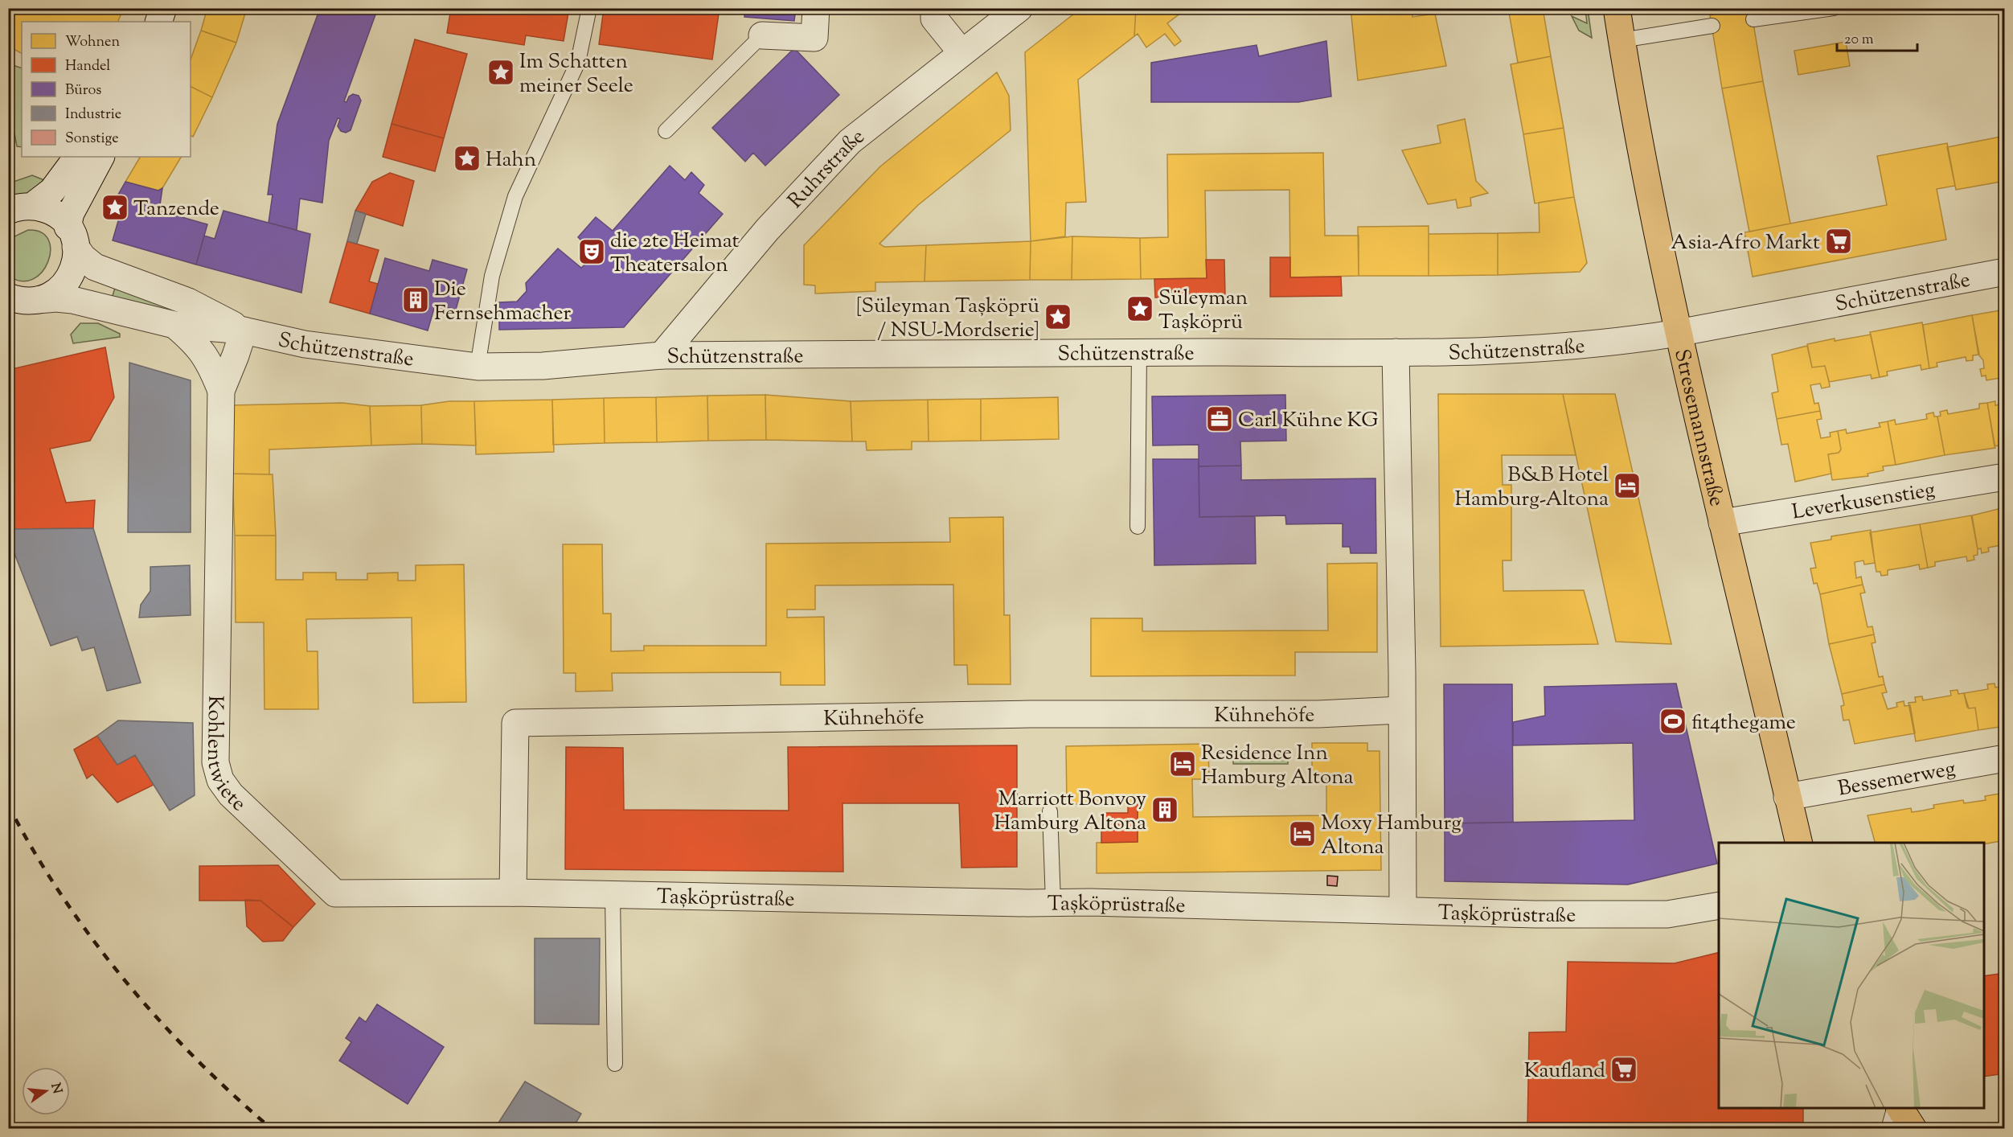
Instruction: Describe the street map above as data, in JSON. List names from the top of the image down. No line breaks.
{"streets":{"main road":["Stresemannstraße"],"street":["Ruhrstraße","Schützenstraße","Leverkusenstieg","Kühnehöfe","Kohlentwiete","Bessemerweg","Taşköprüstraße"]},"crossings":[["Ruhrstraße","Schützenstraße"],["Schützenstraße","Stresemannstraße"],["Schützenstraße","Kohlentwiete"],["Stresemannstraße","Leverkusenstieg"],["Stresemannstraße","Bessemerweg"],["Kühnehöfe","Kohlentwiete"],["Kühnehöfe","Taşköprüstraße"],["Kohlentwiete","Taşköprüstraße"]],"places":{"place":["Im Schatten meiner Seele","Hahn","Tanzende","Süleyman Taşköprü","[Süleyman Taşköprü / NSU-Mordserie]"],"supermarket":["Asia-Afro Markt","Kaufland"],"theatre":["die 2te Heimat Theatersalon"],"building":["Die Fernsehmacher","Marriott Bonvoy Hamburg Altona"],"office":["Carl Kühne KG"],"hotel":["B&B Hotel Hamburg-Altona","Residence Inn Hamburg Altona","Moxy Hamburg Altona"],"sports":["fit4thegame"]},"legend":["Wohnen","Handel","Büros","Industrie","Sonstige"],"scale_bar":"20 m","north":"right"}
